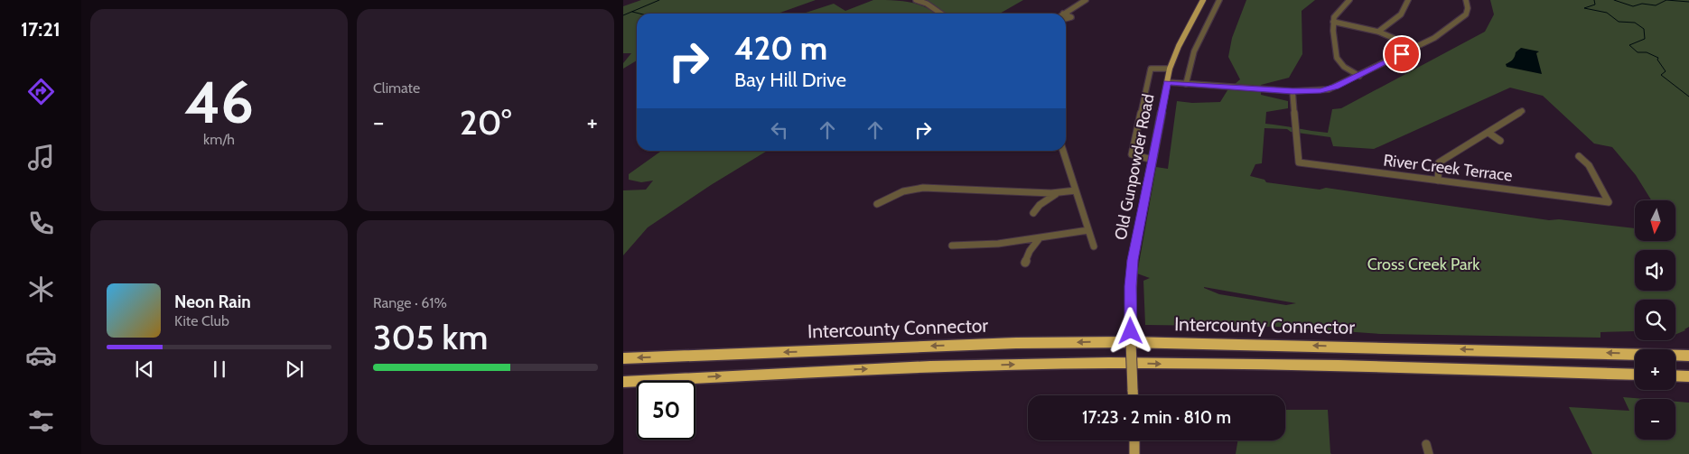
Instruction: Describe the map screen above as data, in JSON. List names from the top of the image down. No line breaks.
{"streets":{"highway":["Intercounty Connector"],"main road":["Old Gunpowder Road"],"street":["River Creek Terrace"]},"parks":["Cross Creek Park"],"north":"bottom","page":{"tabs":"17:21","tile":[["46","km/h"],"Climate",["Range · 61%","305 km"]],"turn":["420 m","Bay Hill Drive"],"heat":["−","20°","+"],"map_buttons":["+","−"],"song":["Neon Rain","Kite Club"],"limit":"50","trip":"17:23 · 2 min · 810 m"}}
